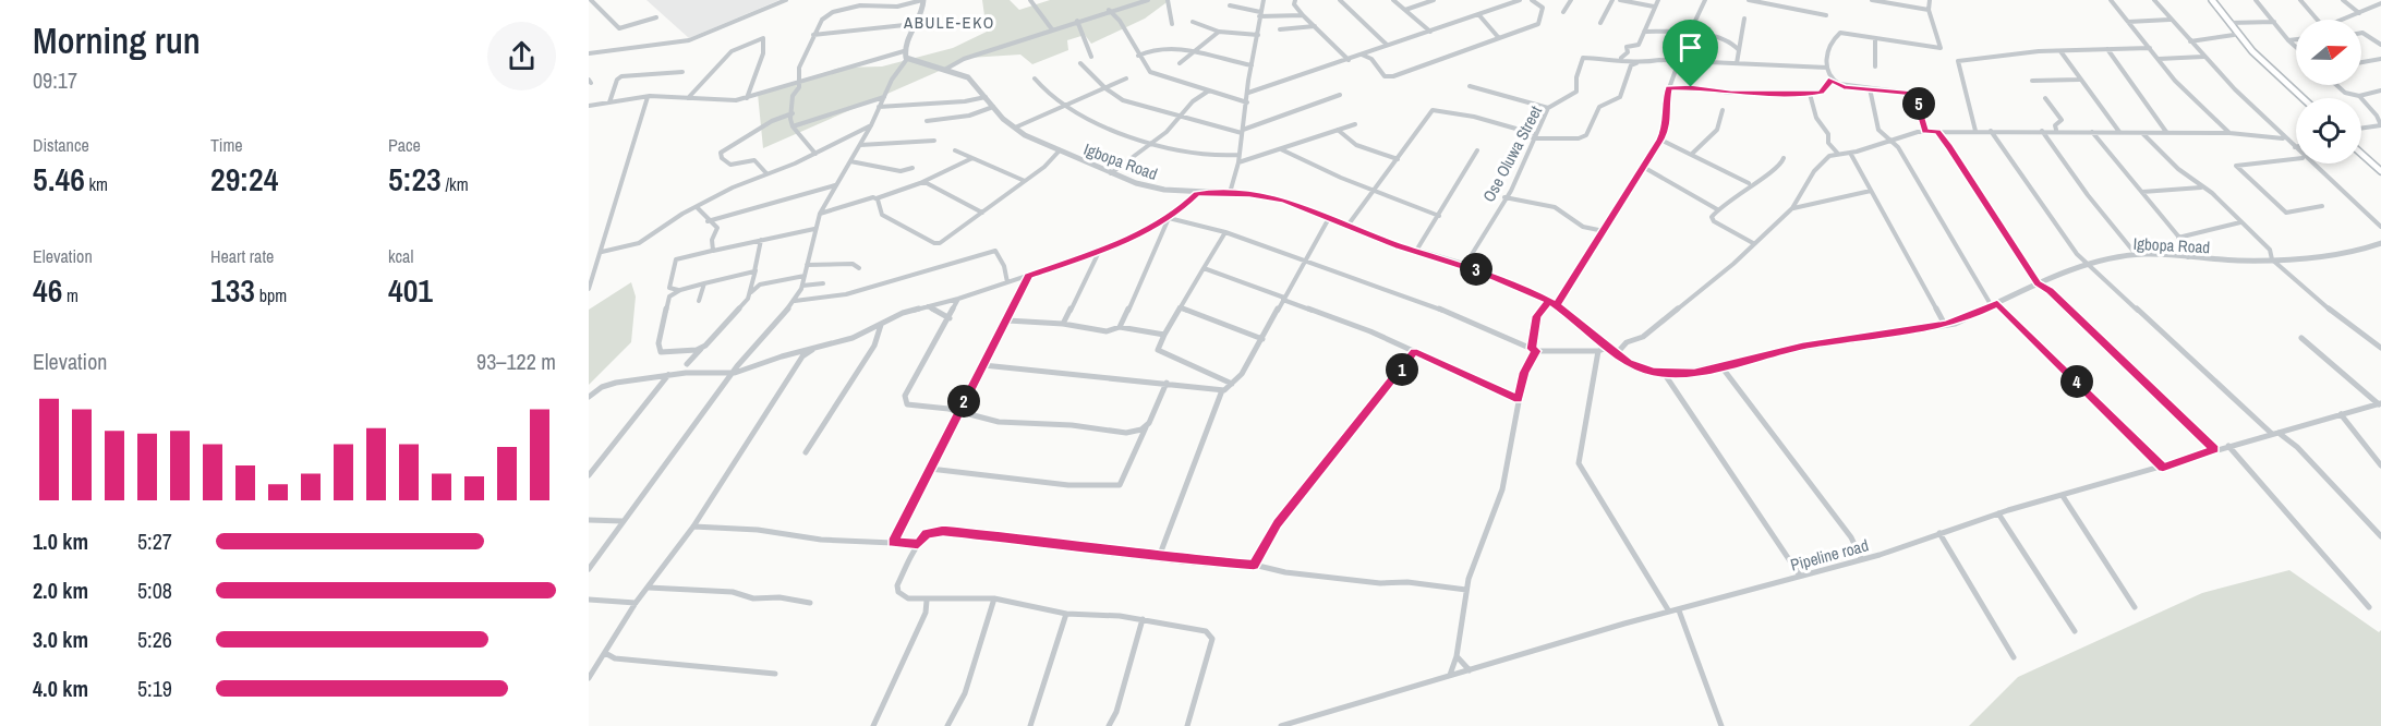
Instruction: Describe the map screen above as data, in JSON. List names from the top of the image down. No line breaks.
{"streets":{"street":["Ose Oluwa Street","Igbopa Road","Pipeline road"]},"crossings":[["Ose Oluwa Street","Igbopa Road"]],"districts":["ABULE-EKO"],"north":"right","page":{"heading":["Morning run","09:17"],"pins":["5","3","1","4","2"],"stats":[["Distance","5.46 km"],["Time","29:24"],["Pace","5:23 /km"],["Elevation","46 m"],["Heart rate","133 bpm"],["kcal","401"]],"chart":["Elevation","93–122 m"],"list":[{"name":"1.0 km","note":"5:27"},{"name":"2.0 km","note":"5:08"},{"name":"3.0 km","note":"5:26"},{"name":"4.0 km","note":"5:19"}]}}
